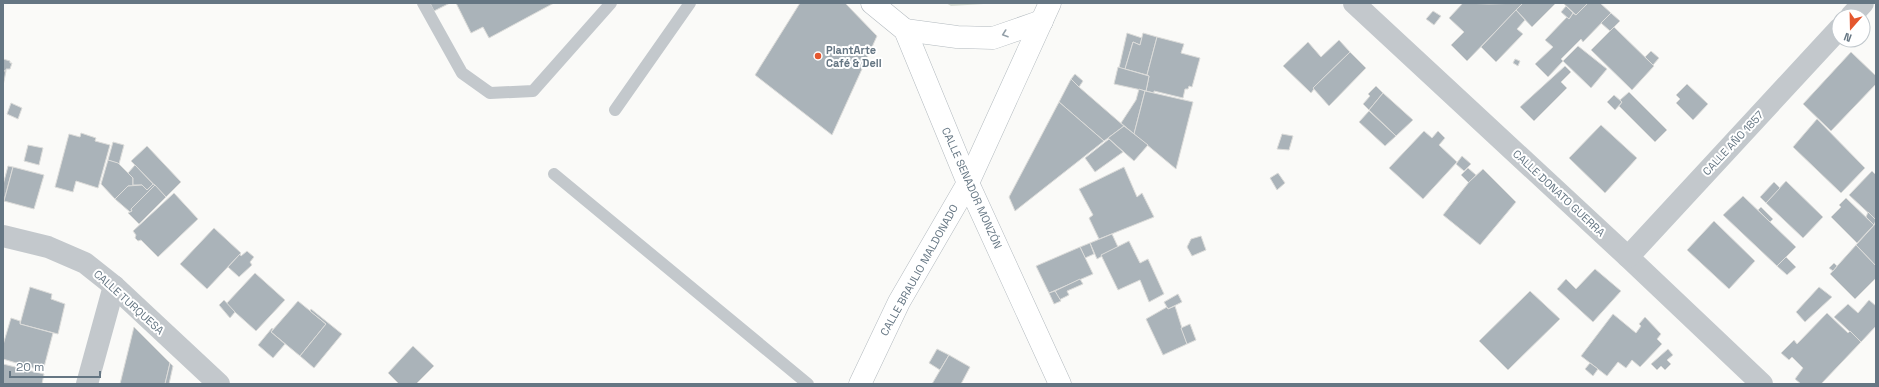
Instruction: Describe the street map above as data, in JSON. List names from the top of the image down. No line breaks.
{"streets":{"street":["CALLE AÑO 1857","CALLE SENADOR MONZÓN","CALLE DONATO GUERRA","CALLE BRAULIO MALDONADO","CALLE TURQUESA"]},"crossings":[["CALLE AÑO 1857","CALLE DONATO GUERRA"],["CALLE SENADOR MONZÓN","CALLE BRAULIO MALDONADO"]],"places":["PlantArte Café & Deli"],"scale_bar":"20 m","north":"bottom"}
